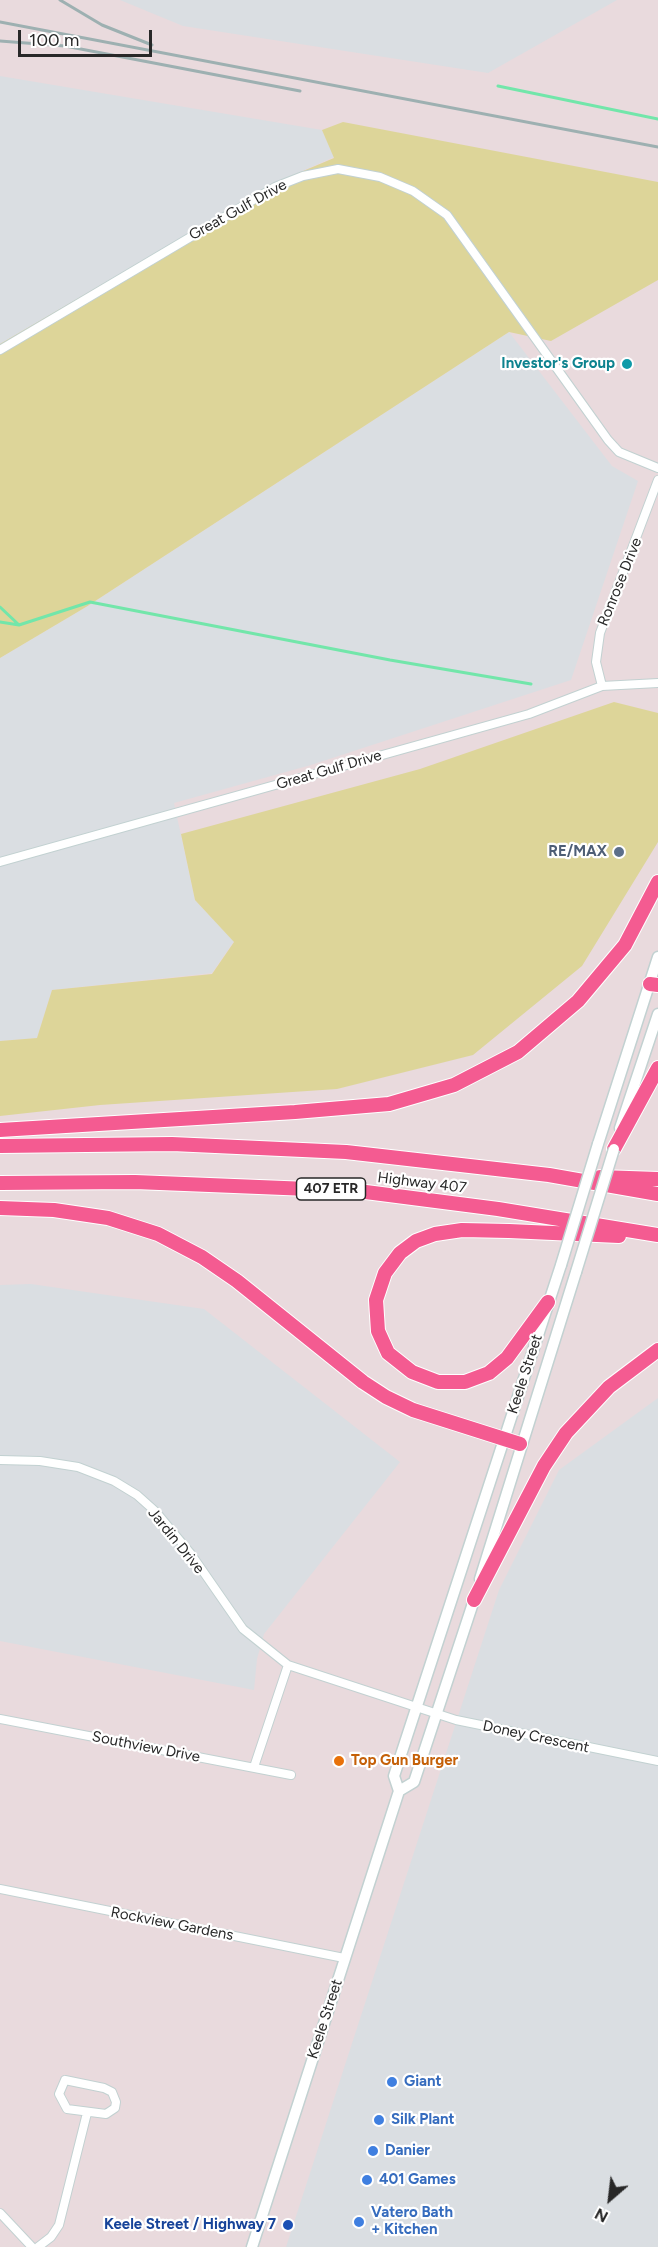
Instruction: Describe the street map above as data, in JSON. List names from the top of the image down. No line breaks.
{"streets":{"highway":["Highway 407","407 ETR"],"main road":["Keele Street"],"street":["Great Gulf Drive","Ronrose Drive","Jardin Drive","Doney Crescent","Southview Drive","Rockview Gardens"]},"crossings":[["Great Gulf Drive","Ronrose Drive"],["Keele Street","Jardin Drive"],["Keele Street","Doney Crescent"],["Keele Street","Rockview Gardens"],["Jardin Drive","Doney Crescent"]],"places":["Investor's Group","RE/MAX","Top Gun Burger","Giant","Silk Plant","Danier","401 Games","Vatero Bath + Kitchen","Keele Street / Highway 7"],"scale_bar":"100 m","north":"bottom left"}
